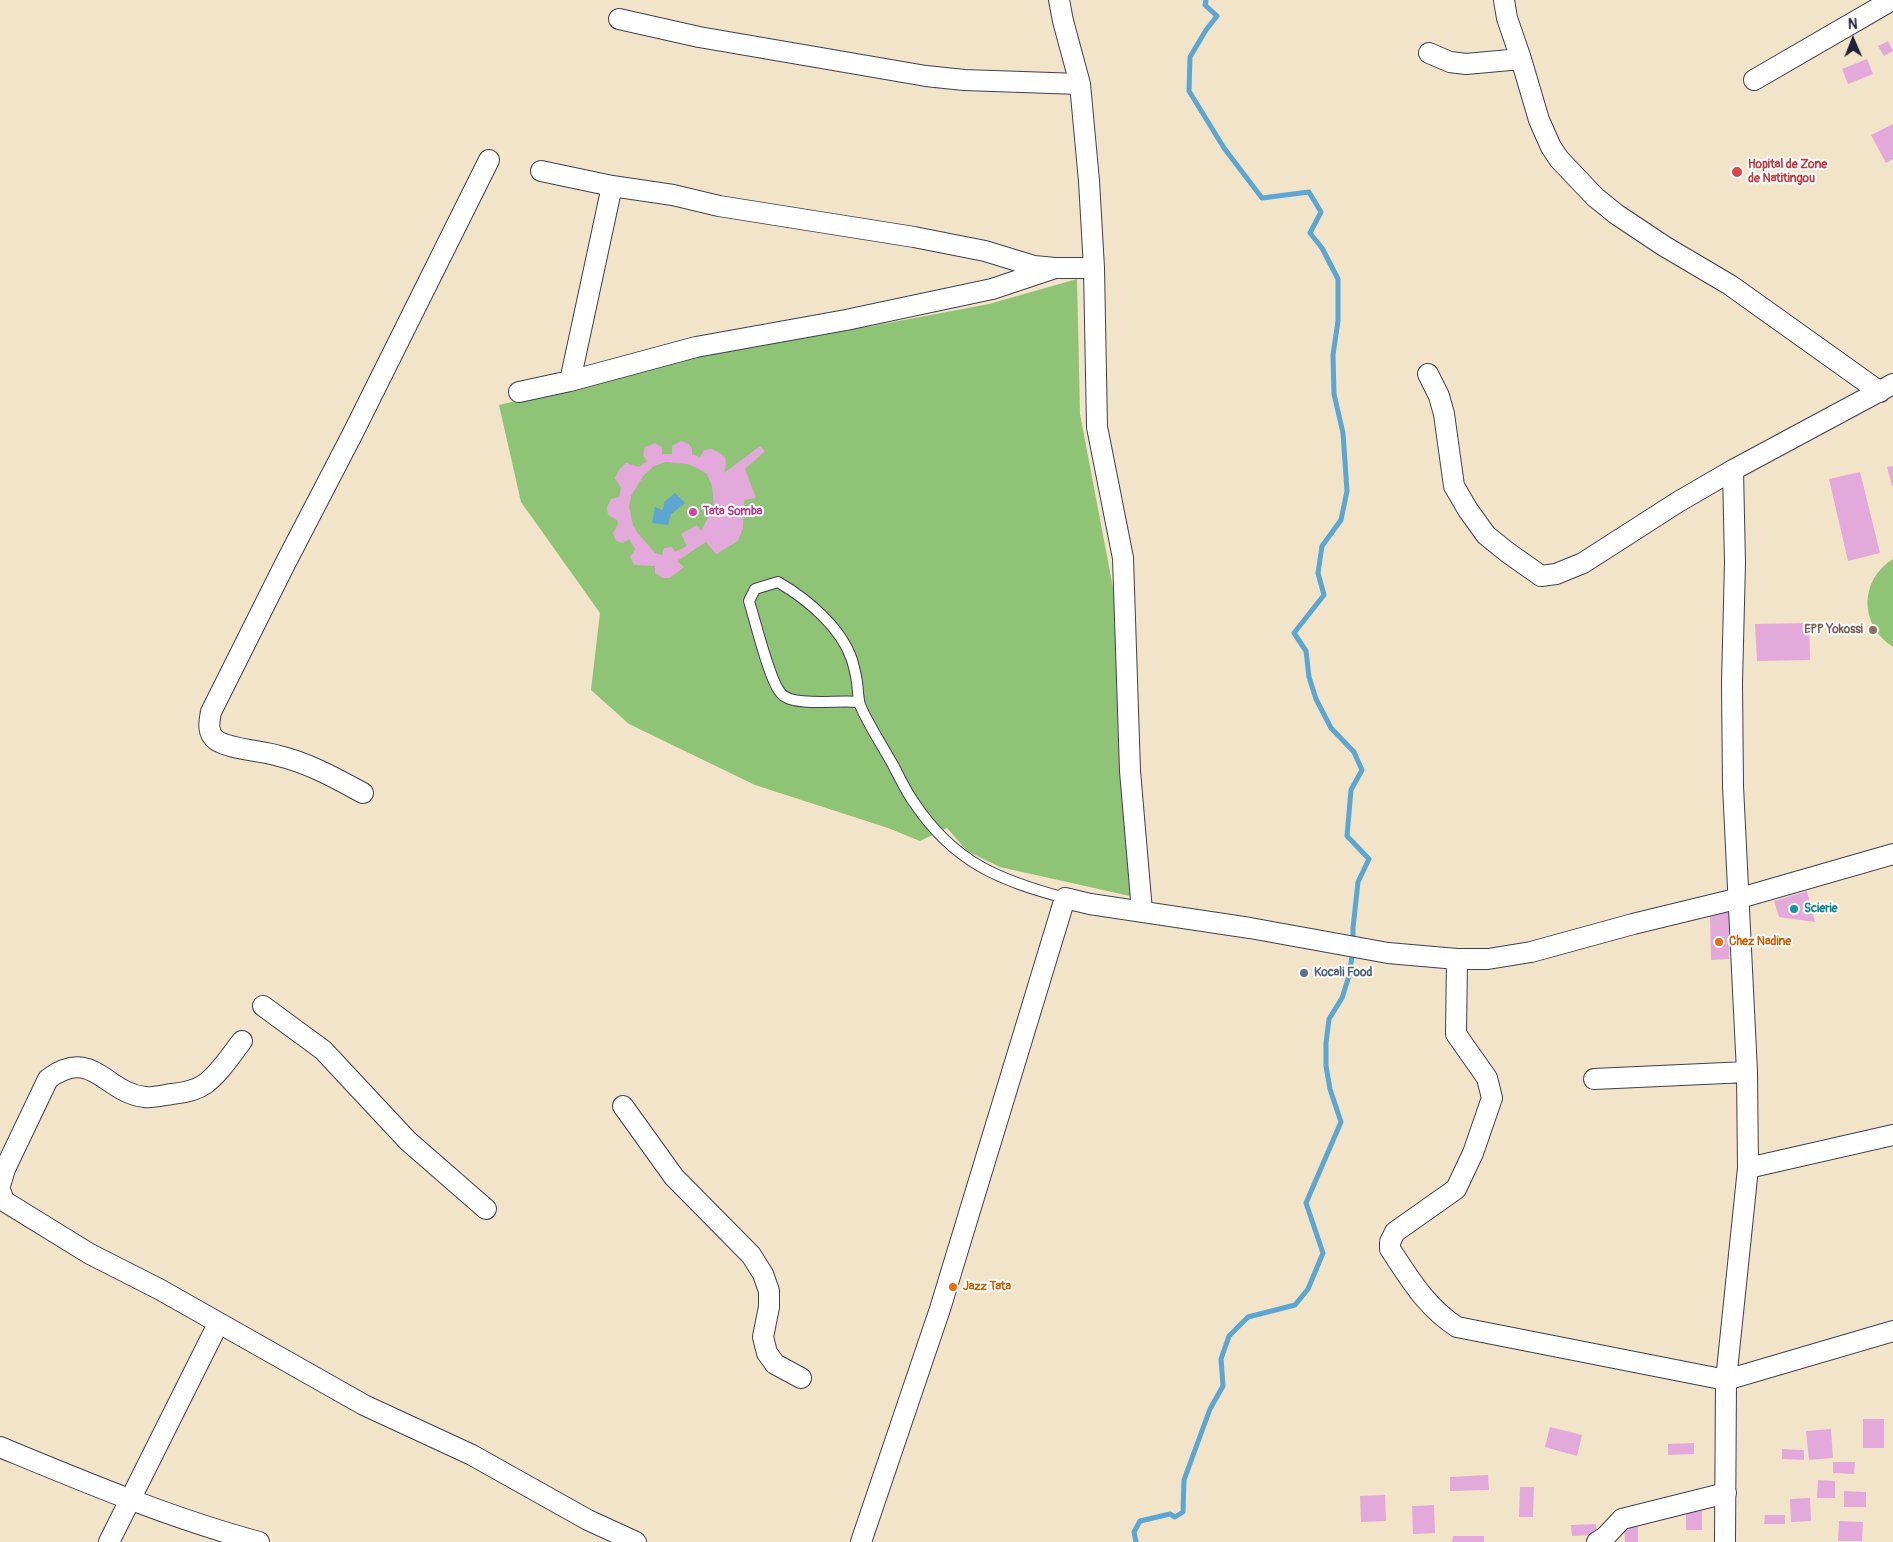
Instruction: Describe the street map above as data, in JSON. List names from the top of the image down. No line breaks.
{"places":["Hopital de Zone de Natitingou","Tata Somba","EPP Yokossi","Scierie","Chez Nadine","Kocali Food","Jazz Tata"],"north":"top"}
